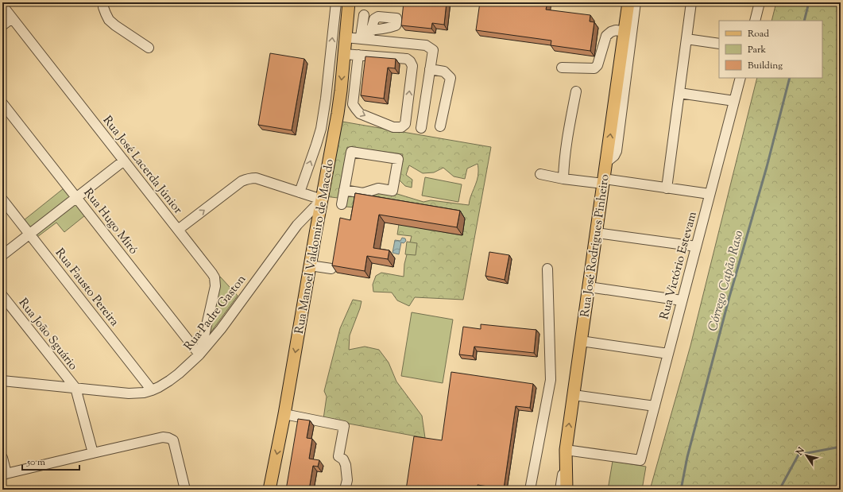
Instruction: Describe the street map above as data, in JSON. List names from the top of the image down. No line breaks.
{"streets":{"main road":["Rua José Rodrigues Pinheiro","Rua Manoel Valdomiro de Macedo"],"street":["Rua José Lacerda Júnior","Rua Hugo Miró","Rua Victório Estevam","Rua Fausto Pereira","Rua Padre Gaston","Rua João Sguário"]},"crossings":[["Rua José Lacerda Júnior","Rua Hugo Miró"],["Rua José Lacerda Júnior","Rua Padre Gaston"],["Rua Hugo Miró","Rua Padre Gaston"],["Rua José Rodrigues Pinheiro","Rua Victório Estevam"],["Rua Manoel Valdomiro de Macedo","Rua Padre Gaston"],["Rua Fausto Pereira","Rua Padre Gaston"],["Rua Padre Gaston","Rua João Sguário"]],"one_way":["Rua José Rodrigues Pinheiro","Rua Manoel Valdomiro de Macedo"],"water":["Córrego Capão Raso"],"legend":["Road","Park","Building"],"scale_bar":"50 m","north":"top left"}
